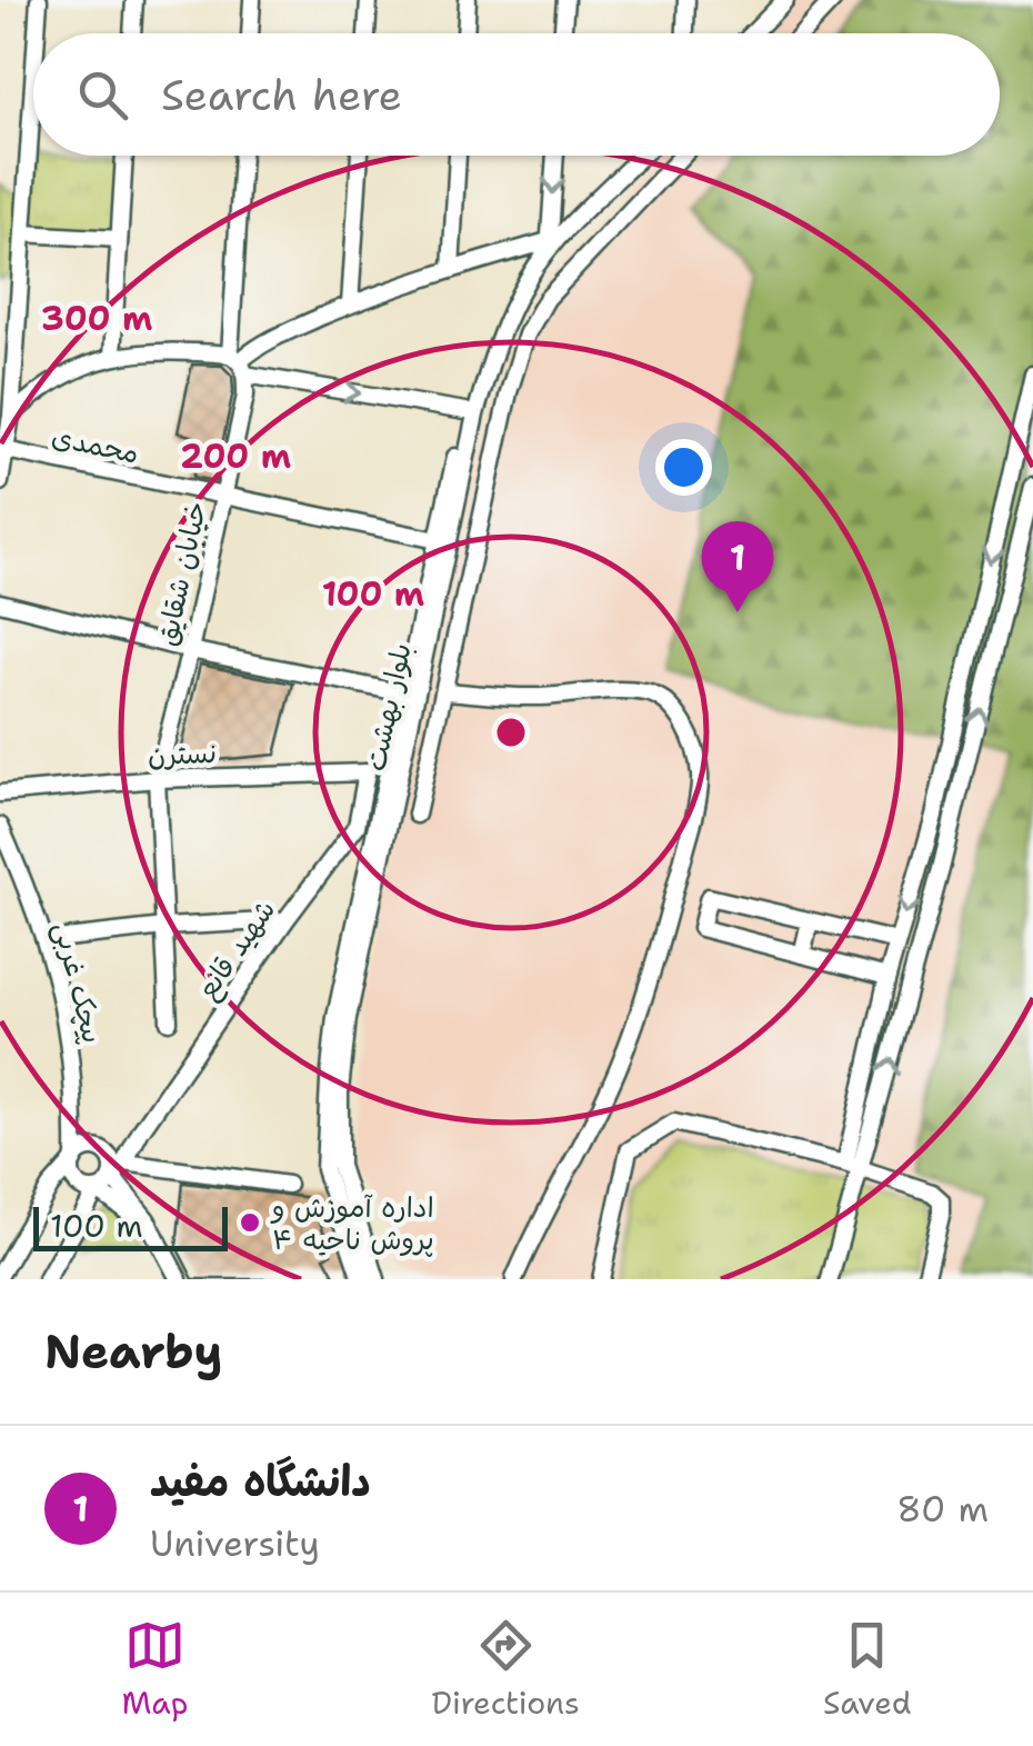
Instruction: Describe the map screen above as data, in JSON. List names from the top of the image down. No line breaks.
{"streets":{"street":["محمدی","خیابان شقایق","بلوار بهشت","نسترن","شهید قانع","پیچک غربی"]},"crossings":[["محمدی","خیابان شقایق"],["محمدی","بلوار بهشت"],["خیابان شقایق","نسترن"]],"places":["اداره آموزش و پروش ناحیه ۴"],"scale_bar":"100 m","page":{"search":"Search here","pins":"1","scale":"100 m","heading":"Nearby","list":[{"mark":"1","name":"دانشگاه مفید","note":"University","value":"80 m"}],"nav":["Map","Directions","Saved"]},"rings":["300 m","200 m","100 m"]}
